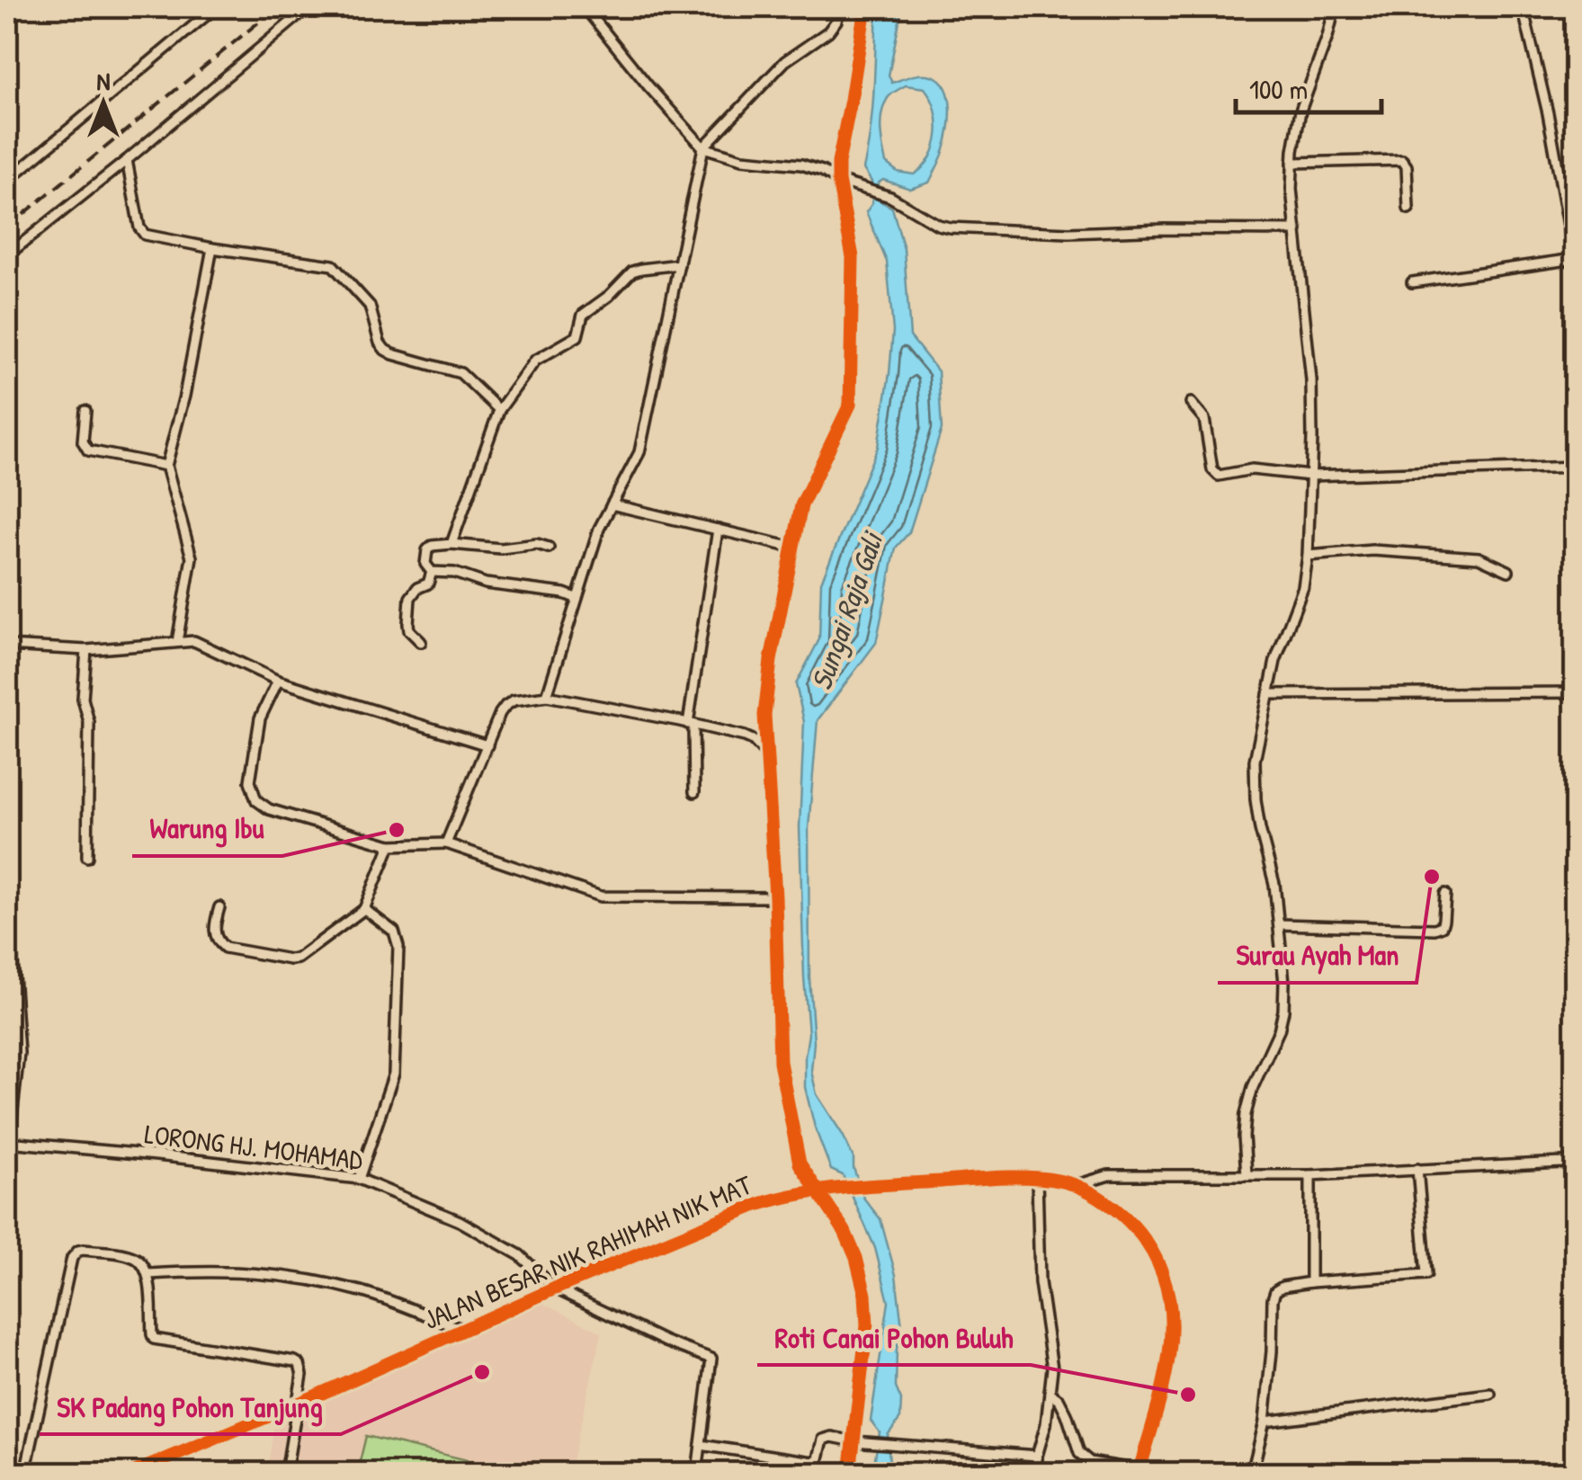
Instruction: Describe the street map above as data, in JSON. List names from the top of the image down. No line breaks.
{"streets":{"street":["LORONG HJ. MOHAMAD","JALAN BESAR NIK RAHIMAH NIK MAT"]},"crossings":[["LORONG HJ. MOHAMAD","JALAN BESAR NIK RAHIMAH NIK MAT"]],"water":["Sungai Raja Gali"],"places":["Warung Ibu","Surau Ayah Man","SK Padang Pohon Tanjung","Roti Canai Pohon Buluh"],"scale_bar":"100 m","north":"top"}
